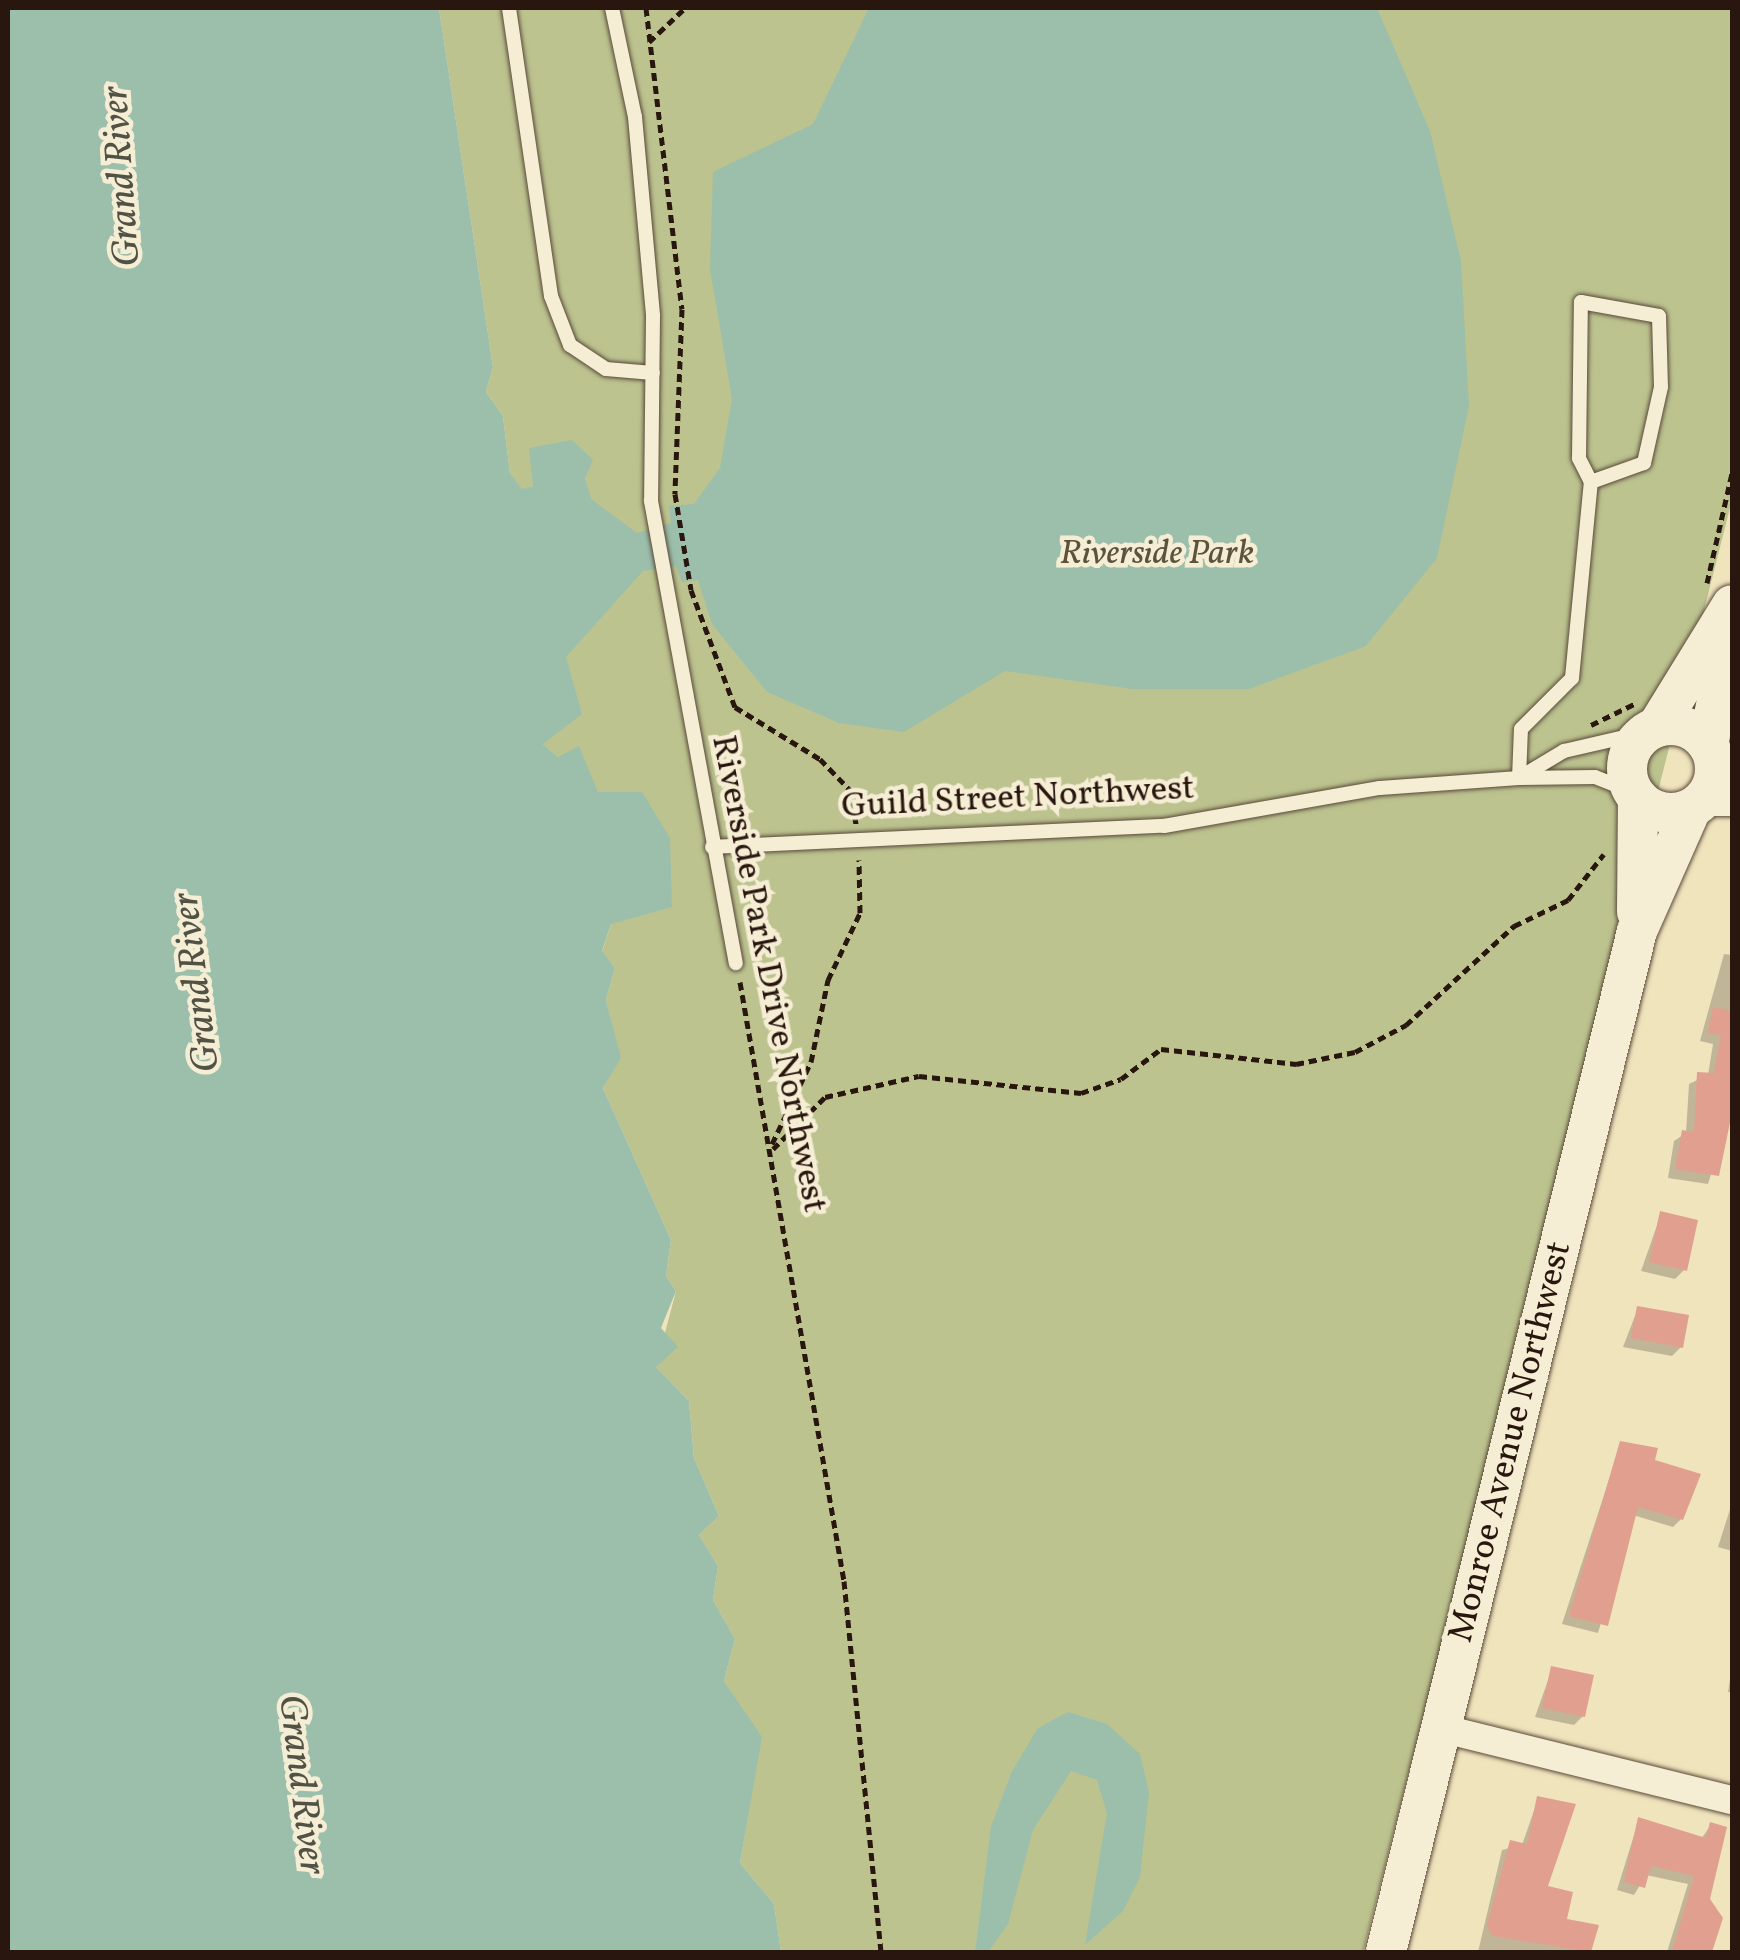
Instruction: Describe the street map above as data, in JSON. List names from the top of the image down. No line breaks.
{"streets":{"main road":["Monroe Avenue Northwest"],"lane":["Guild Street Northwest","Riverside Park Drive Northwest"]},"crossings":[["Guild Street Northwest","Riverside Park Drive Northwest"],["Guild Street Northwest","Monroe Avenue Northwest"]],"water":["Grand River"],"parks":["Riverside Park"]}
